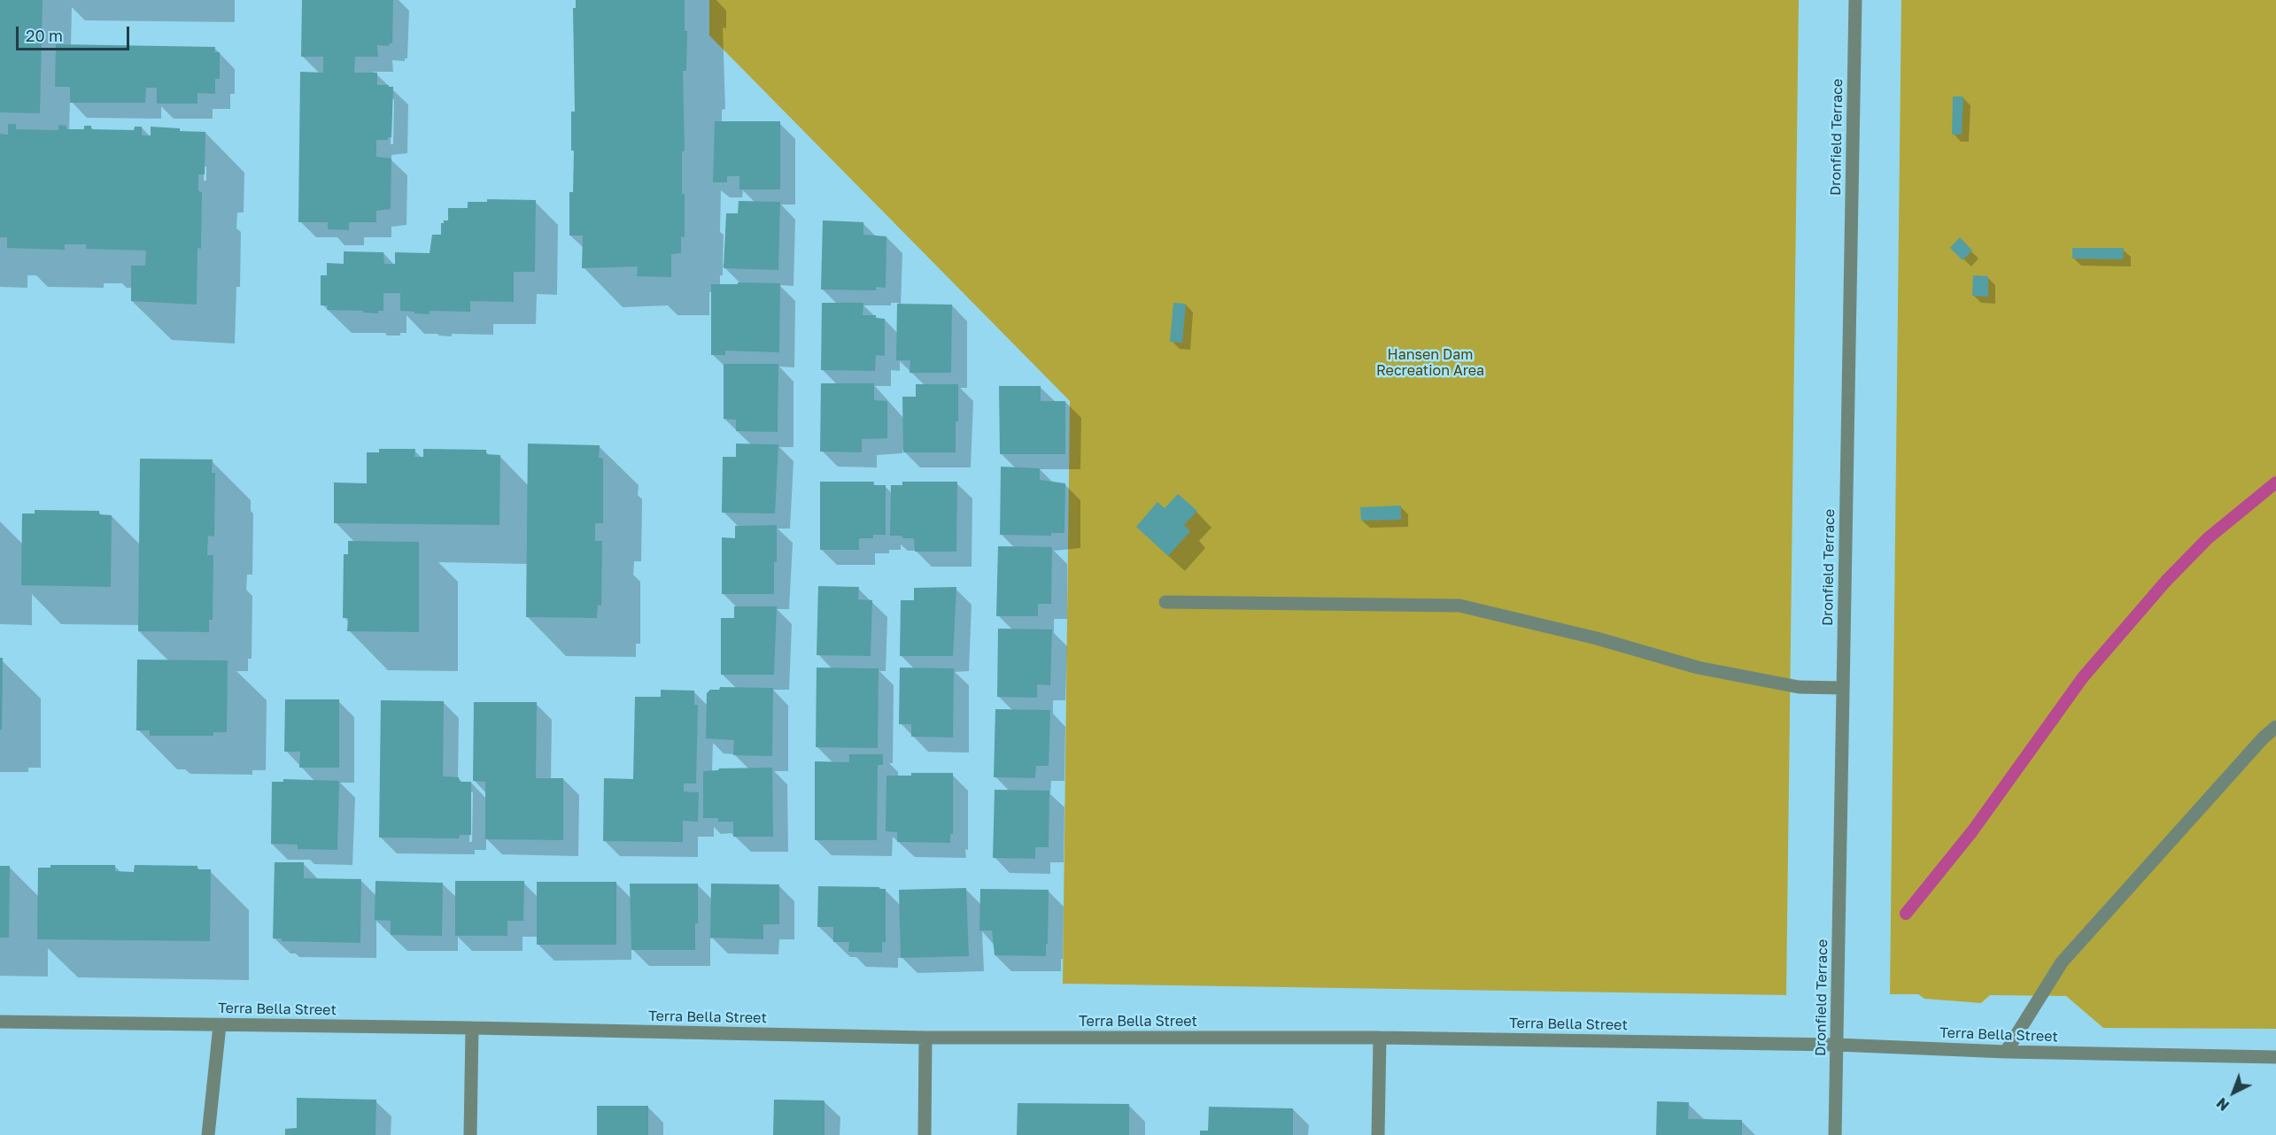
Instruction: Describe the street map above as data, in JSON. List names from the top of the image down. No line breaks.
{"streets":{"street":["Dronfield Terrace","Terra Bella Street"]},"crossings":[["Dronfield Terrace","Terra Bella Street"]],"parks":["Hansen Dam Recreation Area"],"scale_bar":"20 m","north":"bottom left"}
